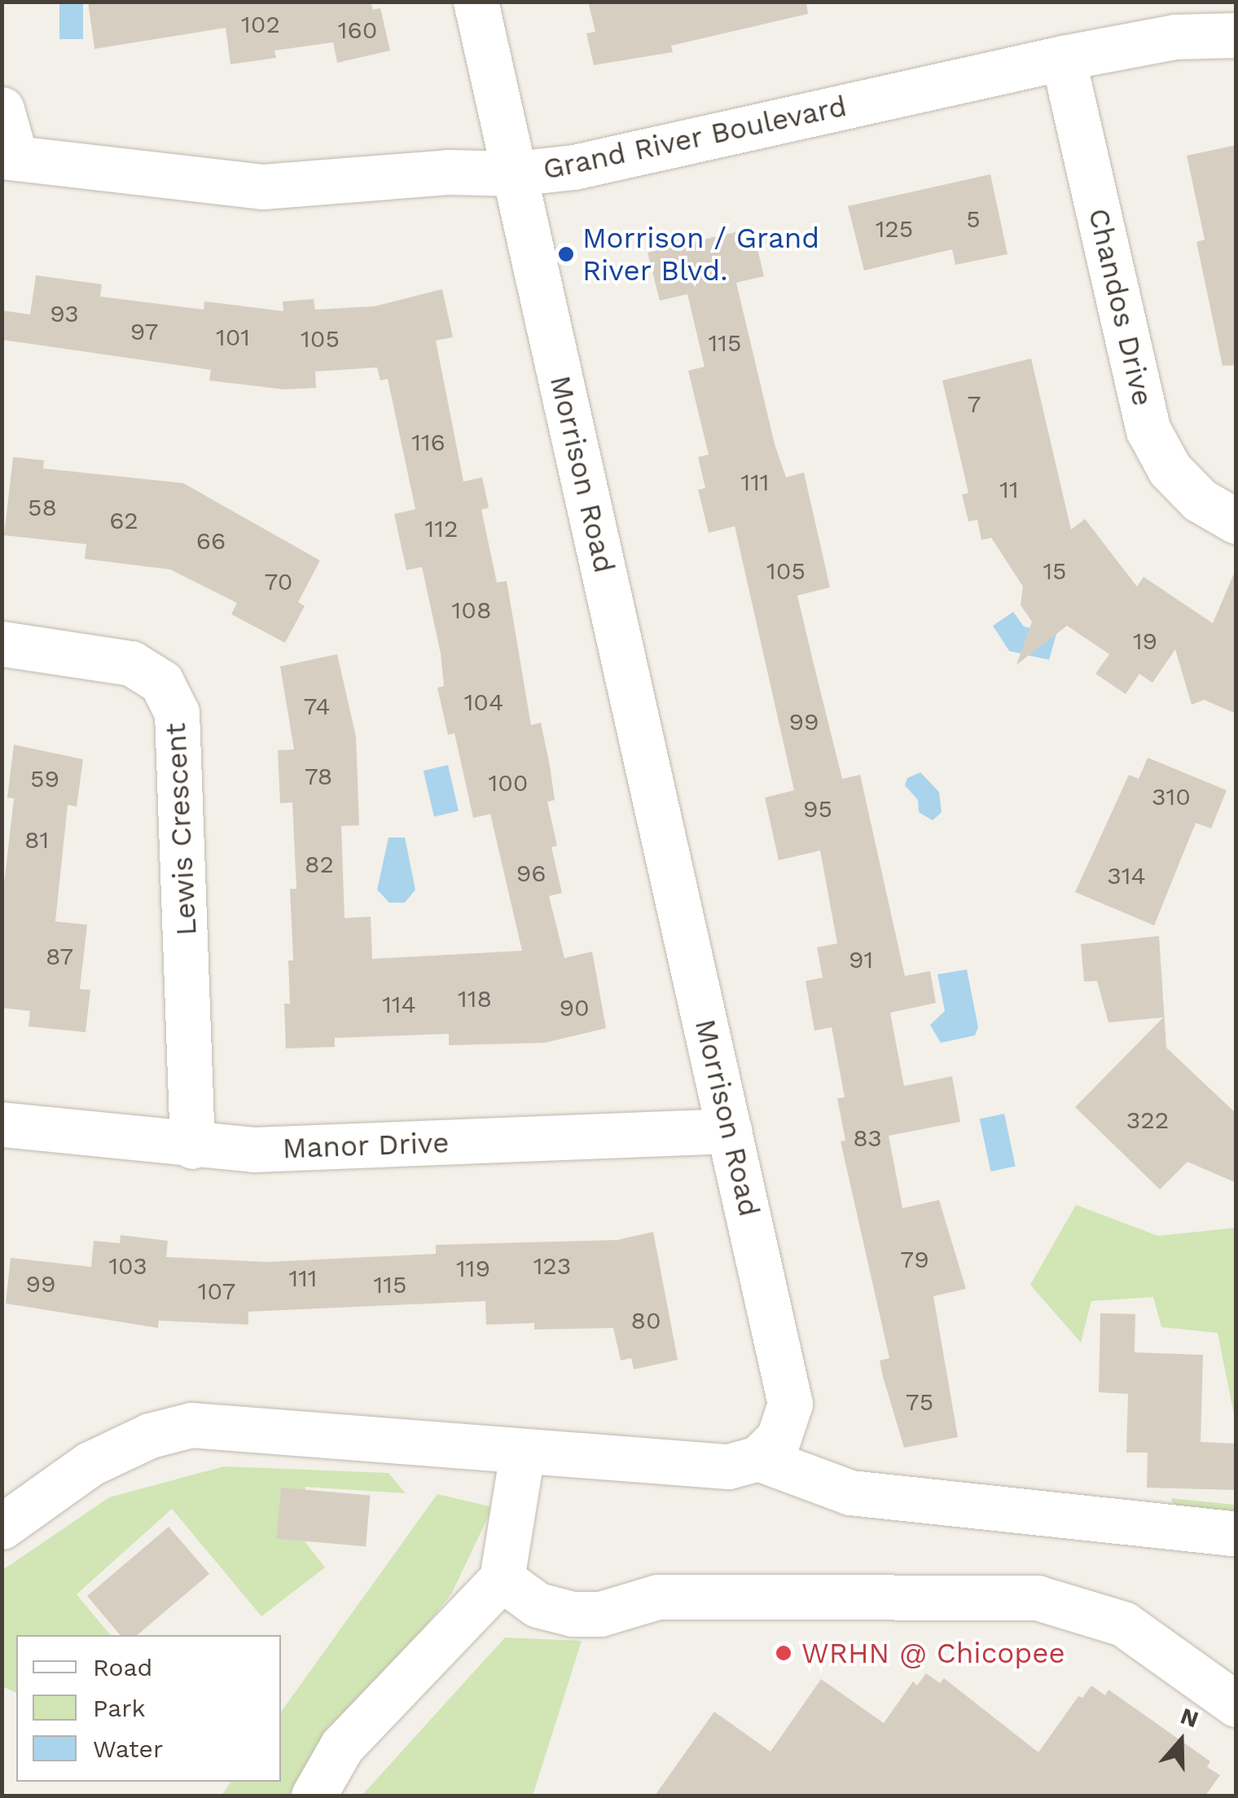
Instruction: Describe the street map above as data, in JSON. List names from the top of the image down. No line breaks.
{"streets":{"street":["Grand River Boulevard","Chandos Drive","Morrison Road","Lewis Crescent","Manor Drive"]},"crossings":[["Grand River Boulevard","Chandos Drive"],["Grand River Boulevard","Morrison Road"],["Morrison Road","Manor Drive"],["Lewis Crescent","Manor Drive"]],"places":["Morrison / Grand River Blvd.","WRHN @ Chicopee"],"house_numbers":["102","160","5","125","93","97","101","105","115","7","116","111","11","58","62","112","66","105","15","70","108","19","104","74","99","78","59","100","310","95","81","82","96","314","87","91","118","114","90","322","83","79","103","123","119","111","99","115","107","80","75"],"legend":["Road","Park","Water"],"north":"top"}
